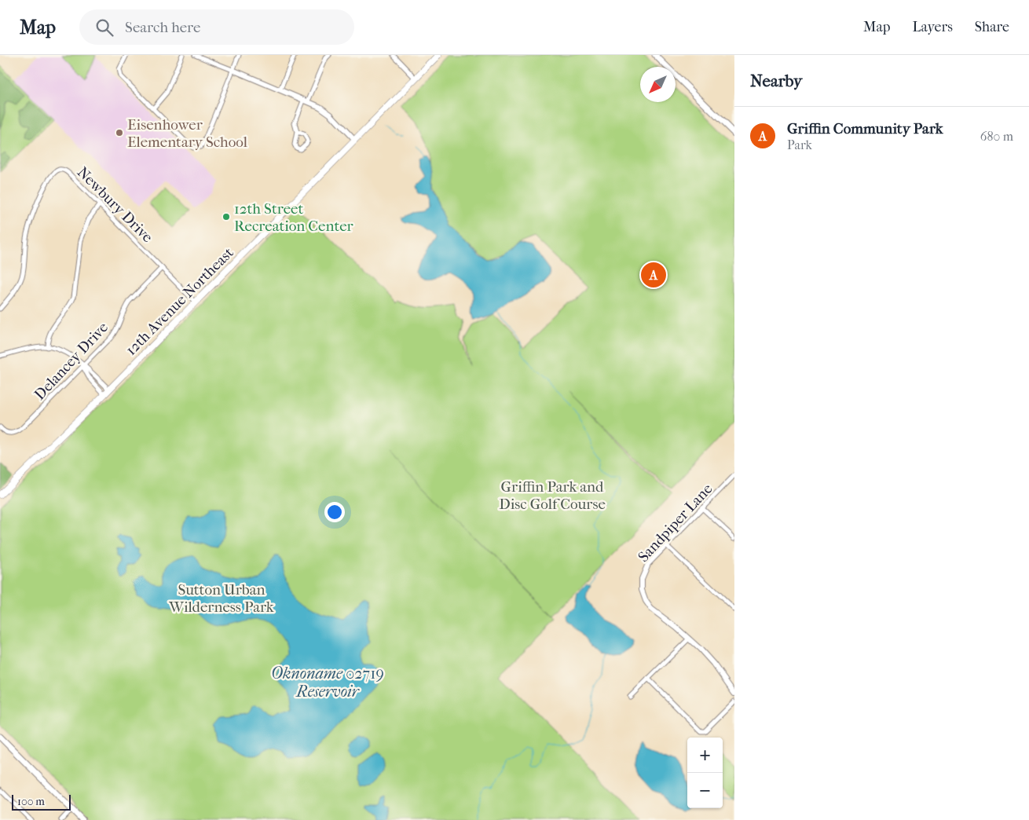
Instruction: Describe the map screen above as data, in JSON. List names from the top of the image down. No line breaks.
{"streets":{"main road":["12th Avenue Northeast"],"street":["Newbury Drive","Delancey Drive","Sandpiper Lane"]},"crossings":[["Newbury Drive","12th Avenue Northeast"],["Newbury Drive","Delancey Drive"]],"water":["Oknoname 02719 Reservoir"],"parks":["Griffin Park and Disc Golf Course","Sutton Urban Wilderness Park"],"places":["Eisenhower Elementary School","12th Street Recreation Center"],"scale_bar":"100 m","north":"bottom left","page":{"header":"Map","search":"Search here","nav":["Map","Layers","Share"],"heading":"Nearby","list":[{"mark":"A","name":"Griffin Community Park","note":"Park","value":"680 m"}],"pins":"A","map_buttons":["+","−"],"scale":"100 m"}}
